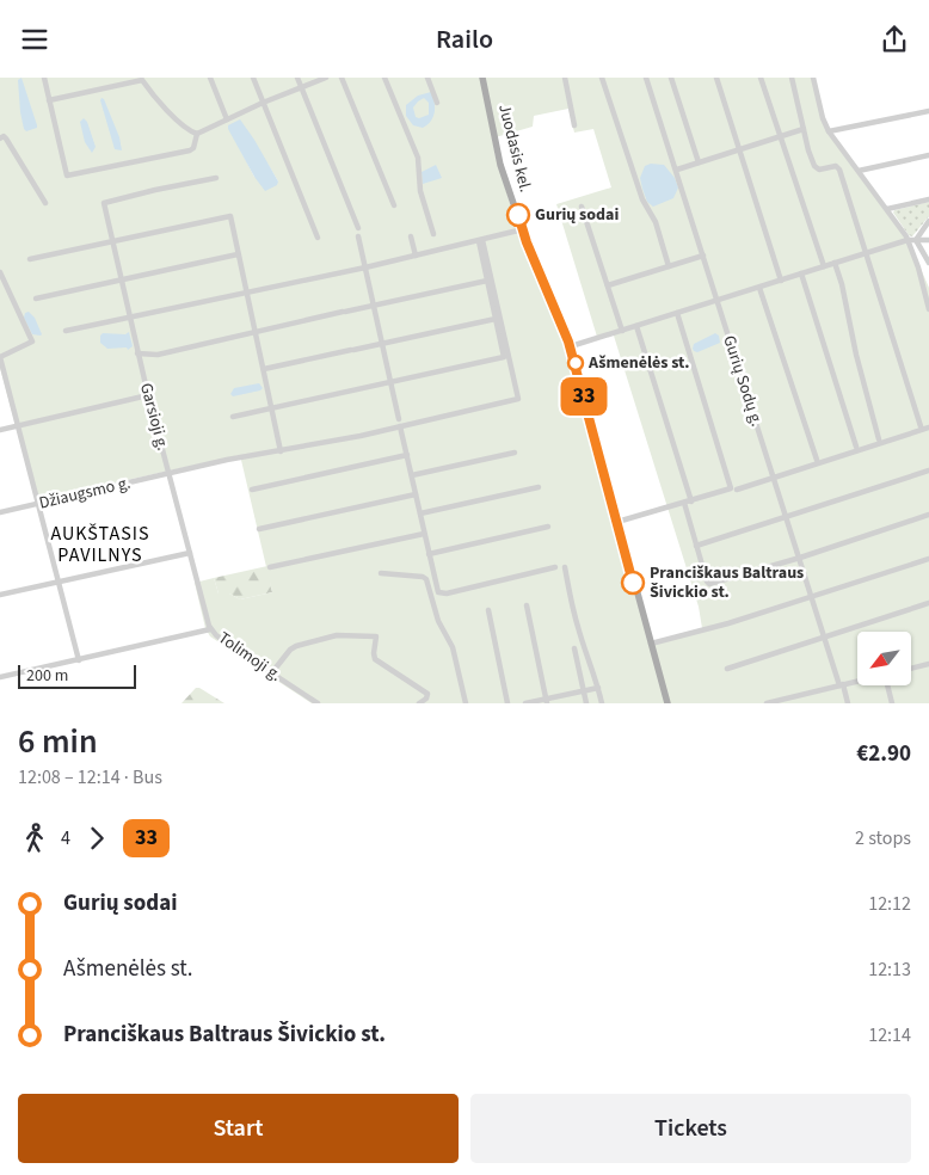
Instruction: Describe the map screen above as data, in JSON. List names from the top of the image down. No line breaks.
{"streets":{"main road":["Juodasis kel."],"street":["Gurių Sodų g.","Garsioji g.","Džiaugsmo g.","Tolimoji g."]},"crossings":[["Garsioji g.","Džiaugsmo g."],["Garsioji g.","Tolimoji g."]],"districts":["AUKŠTASIS PAVILNYS"],"places":["Gurių sodai","Ašmenėlės st.","Pranciškaus Baltraus Šivickio st."],"lines":["bus line 33"],"scale_bar":"200 m","north":"bottom left","page":{"header":"Railo","on_map":"33","scale":"200 m","heading":["6 min","12:08 – 12:14 · Bus","€2.90"],"legs":["4","33","2 stops"],"list":[{"name":"Gurių sodai","value":"12:12"},{"name":"Ašmenėlės st.","value":"12:13"},{"name":"Pranciškaus Baltraus Šivickio st.","value":"12:14"}],"buttons":["Start","Tickets"]}}
